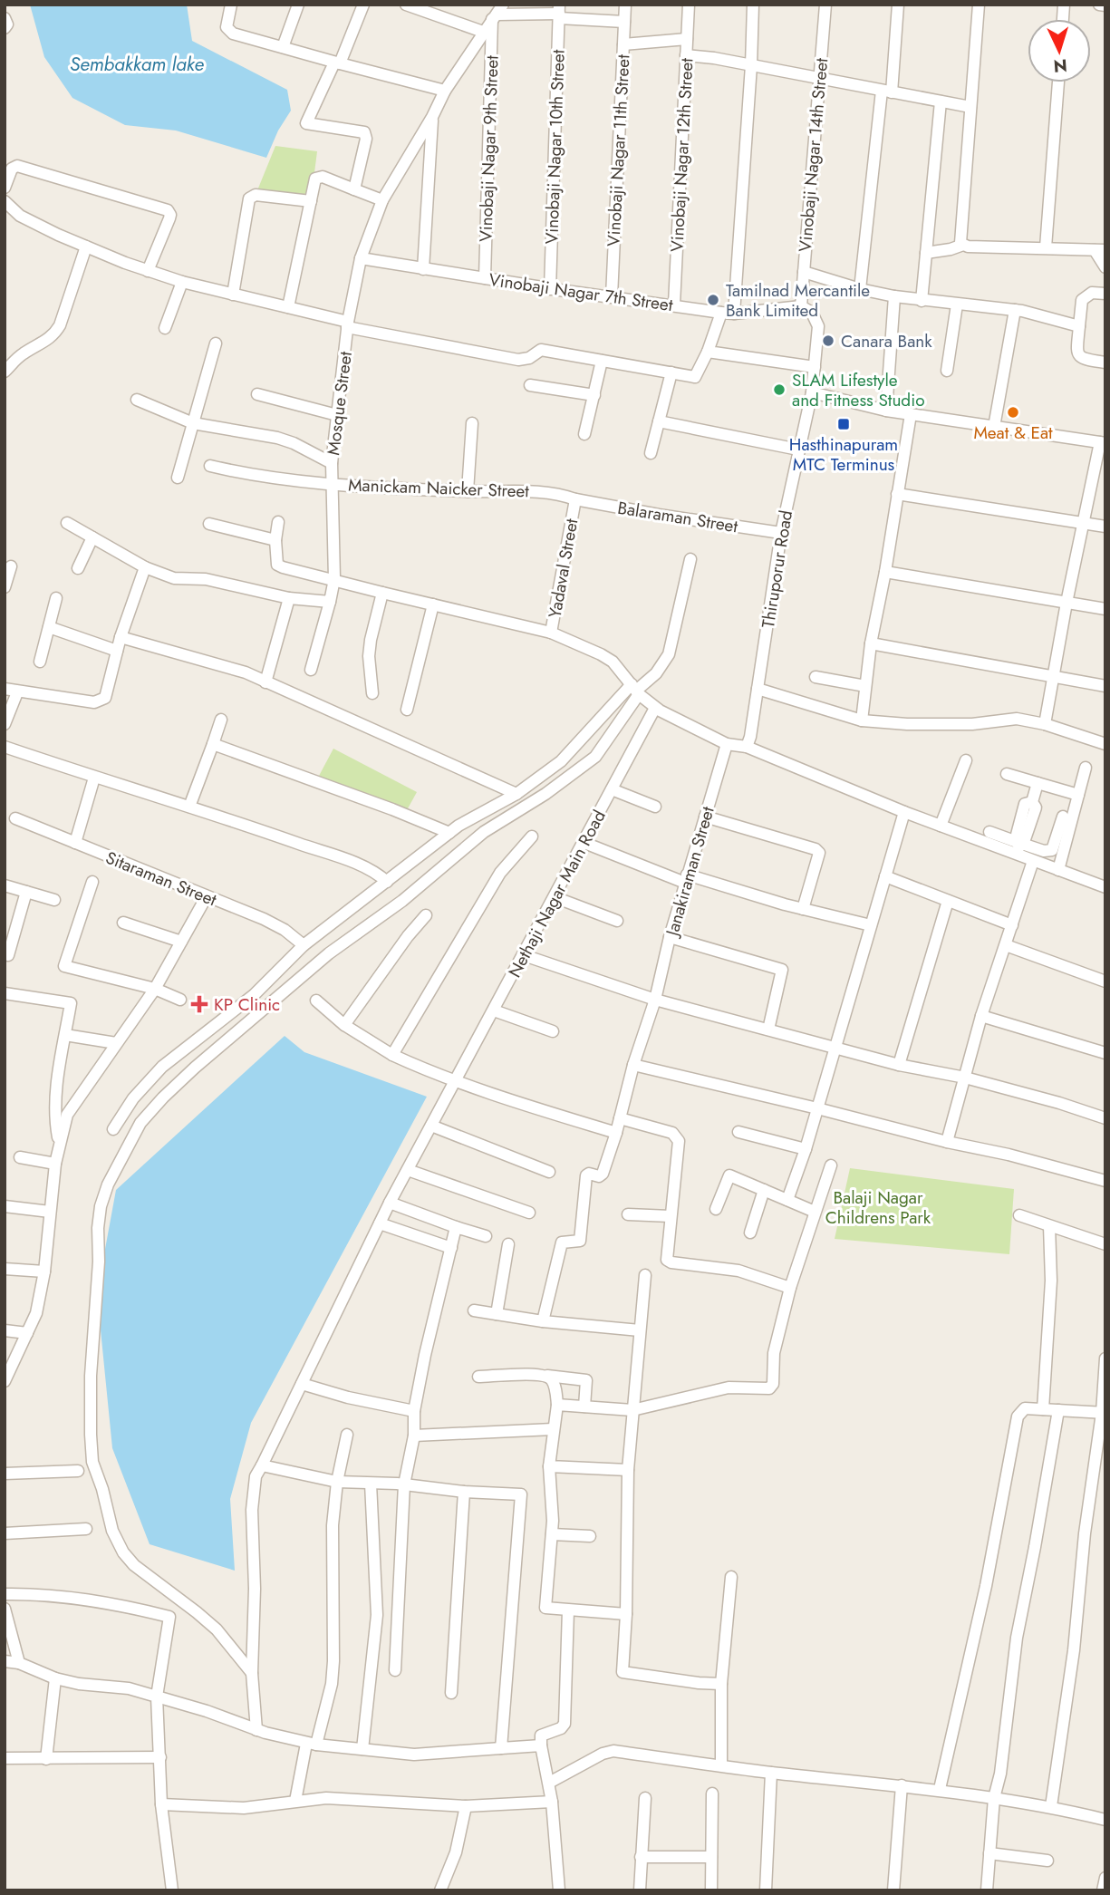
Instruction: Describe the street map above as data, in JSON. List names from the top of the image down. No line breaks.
{"streets":{"street":["Vinobaji Nagar 10th Street","Vinobaji Nagar 9th Street","Vinobaji Nagar 11th Street","Vinobaji Nagar 12th Street","Vinobaji Nagar 14th Street","Vinobaji Nagar 7th Street","Mosque Street","Manickam Naicker Street","Balaraman Street","Yadaval Street","Thiruporur Road","Janakiraman Street","Sitaraman Street","Nethaji Nagar Main Road"]},"crossings":[["Vinobaji Nagar 10th Street","Vinobaji Nagar 7th Street"],["Vinobaji Nagar 9th Street","Vinobaji Nagar 7th Street"],["Vinobaji Nagar 9th Street","Mosque Street"],["Vinobaji Nagar 11th Street","Vinobaji Nagar 7th Street"],["Vinobaji Nagar 12th Street","Vinobaji Nagar 7th Street"],["Vinobaji Nagar 14th Street","Vinobaji Nagar 7th Street"],["Vinobaji Nagar 14th Street","Thiruporur Road"],["Vinobaji Nagar 7th Street","Mosque Street"],["Vinobaji Nagar 7th Street","Thiruporur Road"],["Mosque Street","Manickam Naicker Street"],["Manickam Naicker Street","Yadaval Street"],["Balaraman Street","Yadaval Street"],["Balaraman Street","Thiruporur Road"]],"water":["Sembakkam lake"],"parks":["Balaji Nagar Childrens Park"],"places":{"other":["Tamilnad Mercantile Bank Limited","Canara Bank","SLAM Lifestyle and Fitness Studio","Meat & Eat"],"transit":["Hasthinapuram MTC Terminus"],"health":["KP Clinic"]},"north":"bottom"}
